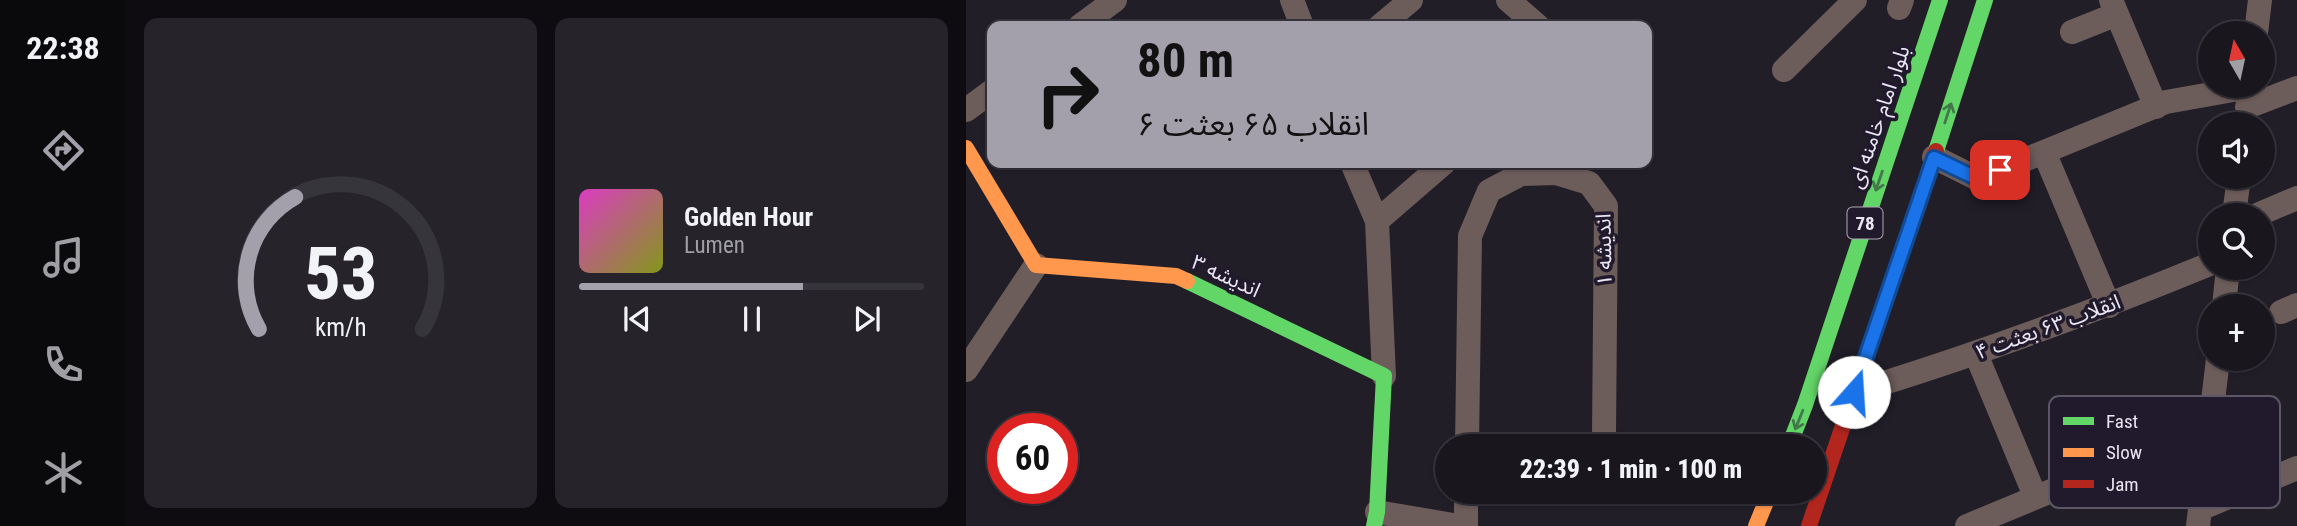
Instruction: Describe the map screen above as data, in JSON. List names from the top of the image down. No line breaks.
{"streets":{"main road":["بلوار امام خامنه ای","78","اندیشه ۳"],"street":["اندیشه ۱","انقلاب ۶۳ بعثت ۴"]},"legend":["Fast","Slow","Jam"],"north":"top","page":{"tabs":"22:38","map_buttons":"+","turn":["80 m","انقلاب ۶۵ بعثت ۶"],"song":["Golden Hour","Lumen"],"limit":"60","trip":"22:39 · 1 min · 100 m","gauge":["53","km/h"]}}
